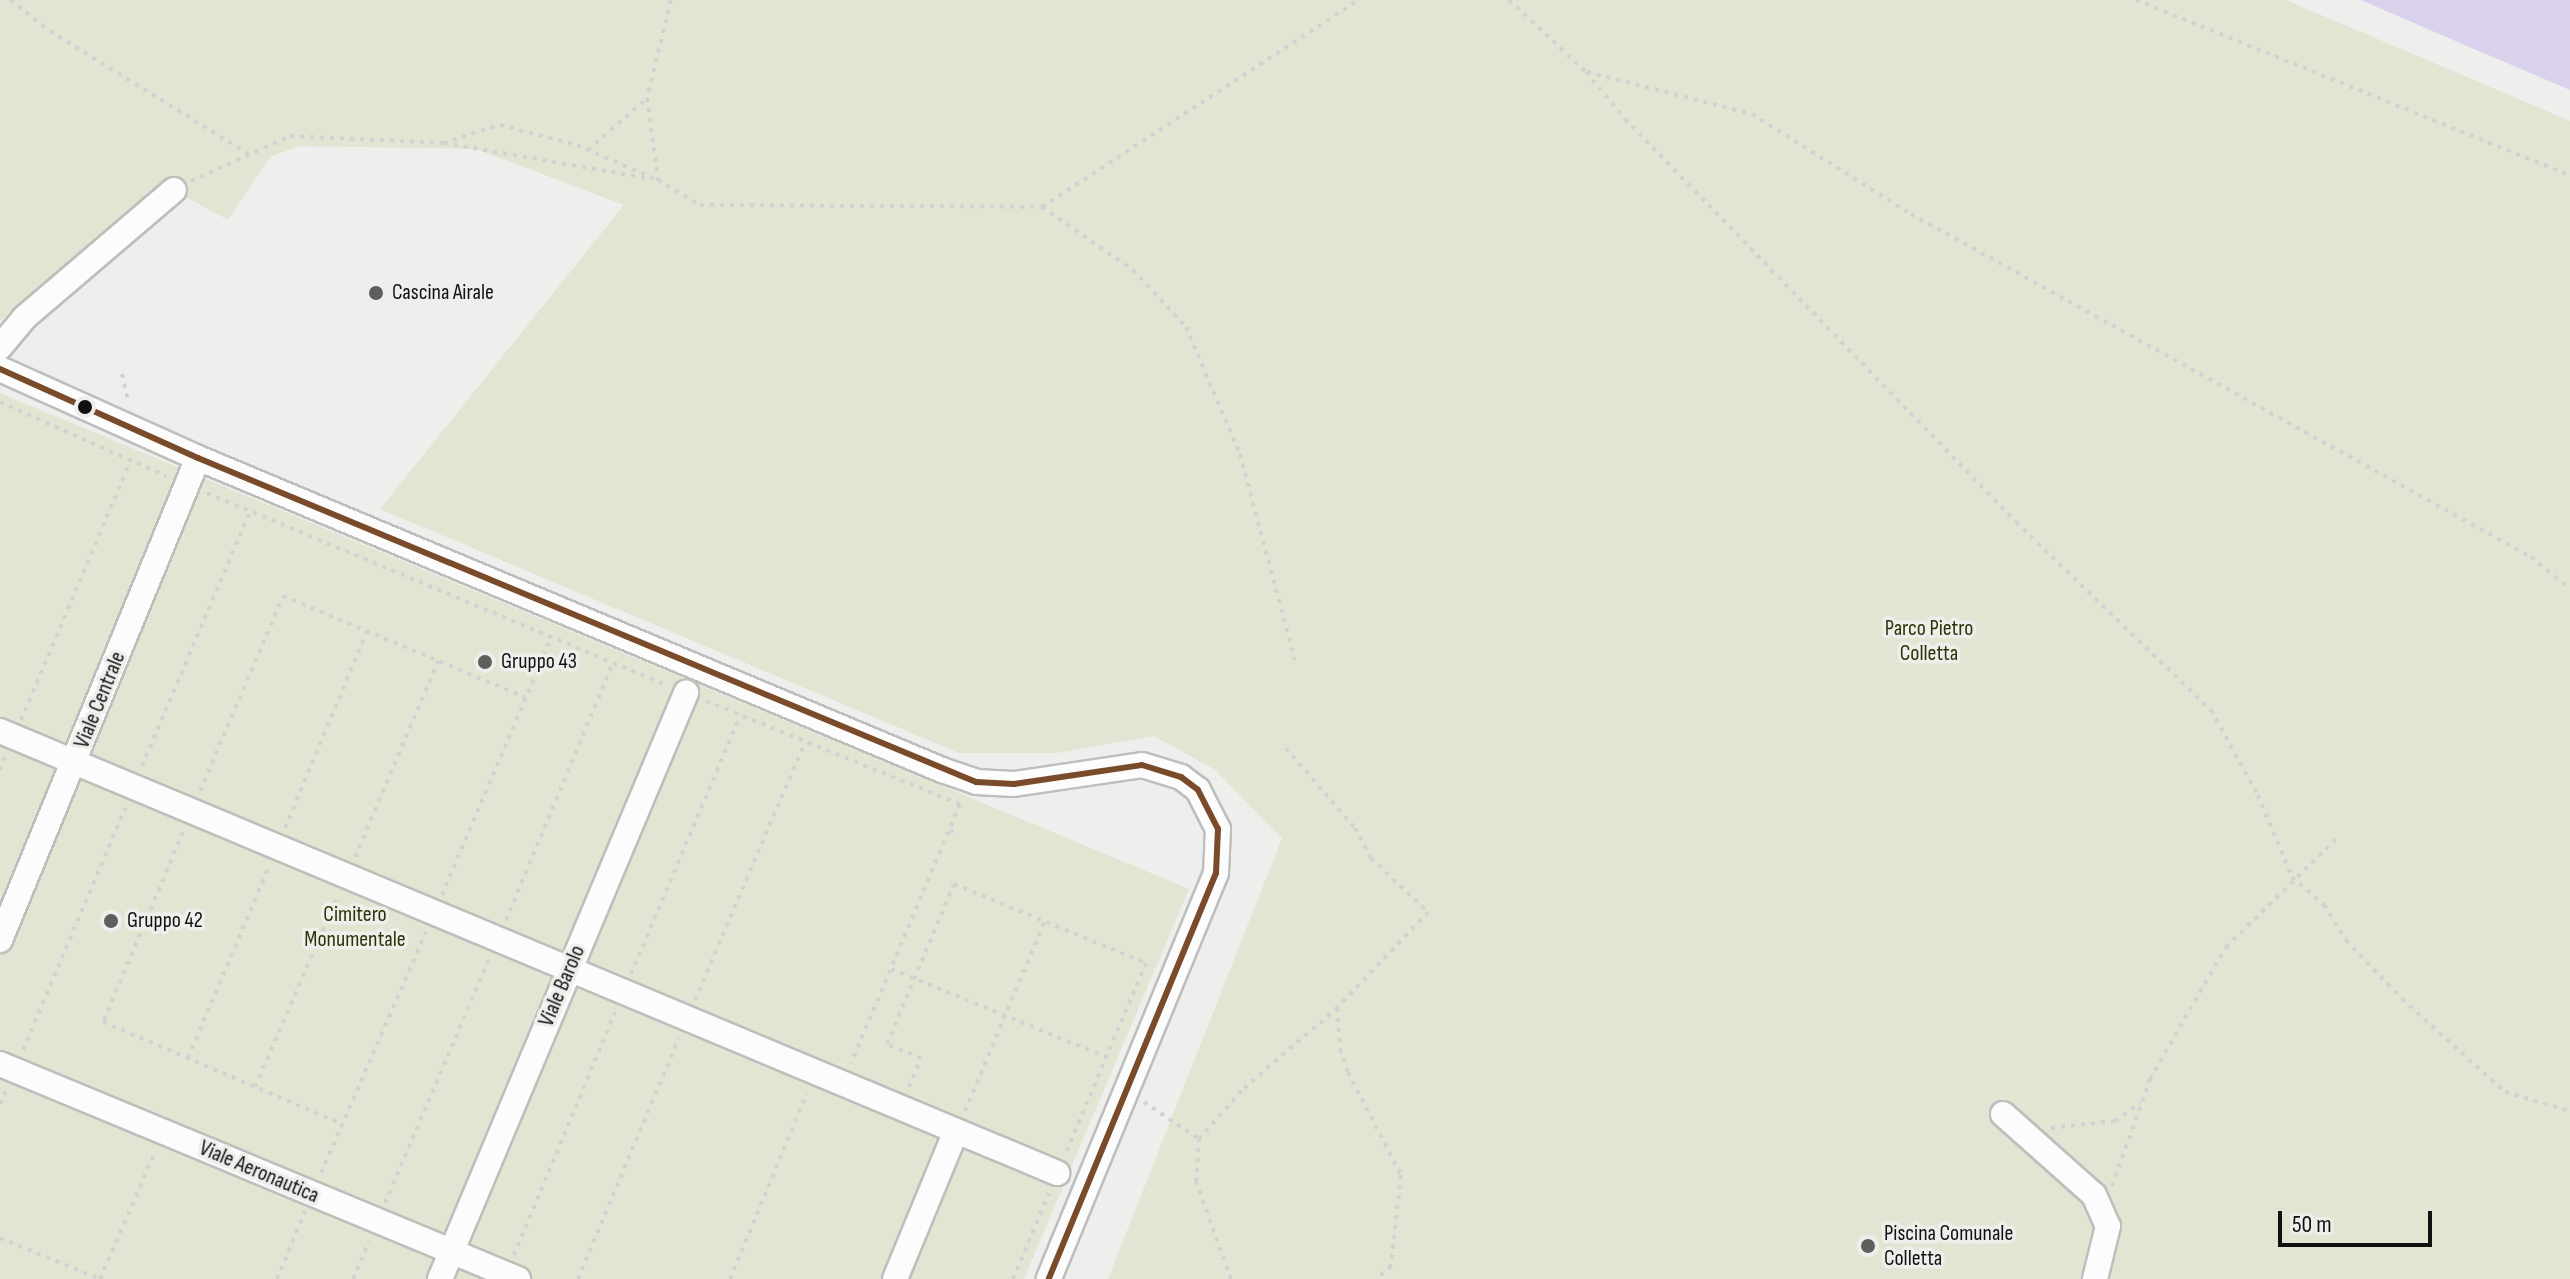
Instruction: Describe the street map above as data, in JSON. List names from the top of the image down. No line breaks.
{"streets":{"street":["Viale Centrale","Viale Barolo","Viale Aeronautica"]},"crossings":[["Viale Barolo","Viale Aeronautica"]],"parks":["Parco Pietro Colletta","Cimitero Monumentale"],"places":["Cascina Airale","Gruppo 43","Gruppo 42","Piscina Comunale Colletta"],"scale_bar":"50 m"}
